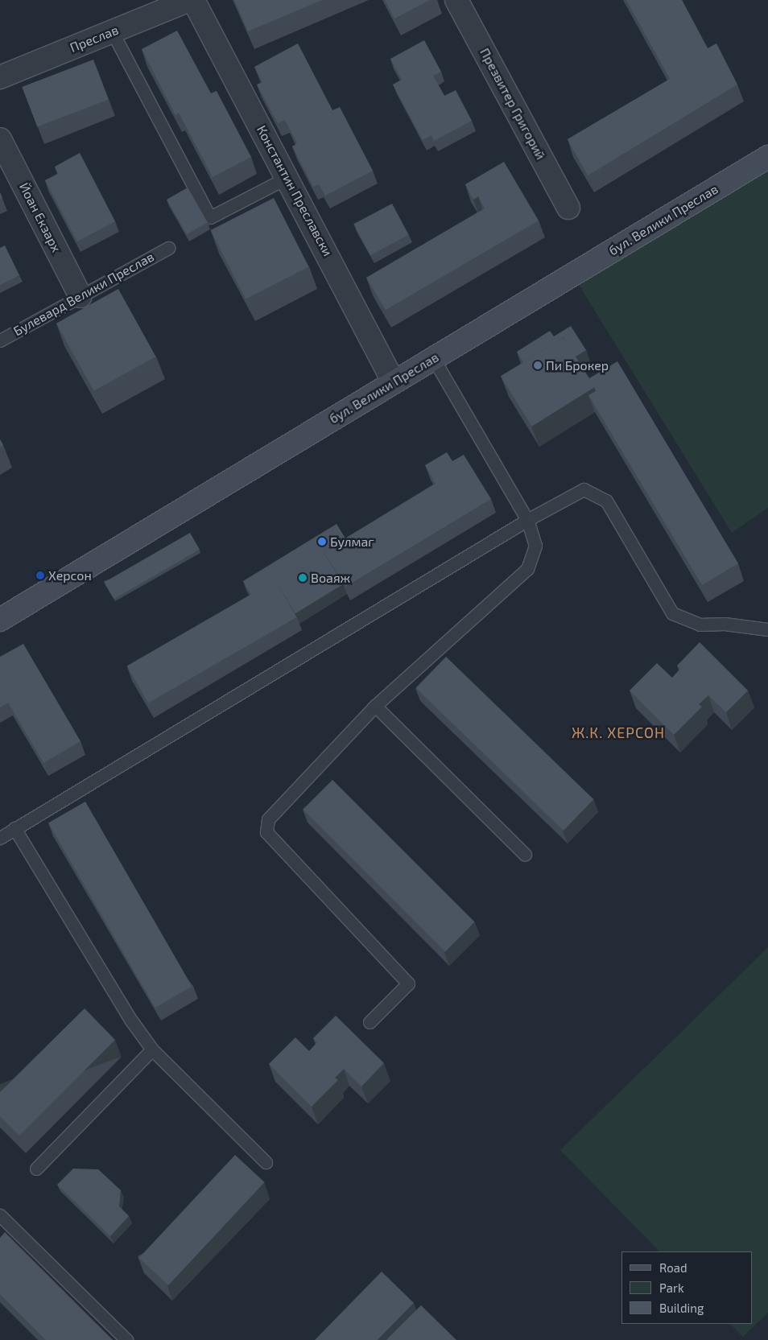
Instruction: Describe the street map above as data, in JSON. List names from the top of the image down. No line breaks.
{"streets":{"main road":["бул. Велики Преслав"],"street":["Преслав","Презвитер Григорий","Константин Преславски","Йоан Екзарх"],"lane":["Булевард Велики Преслав"]},"crossings":[["Константин Преславски","бул. Велики Преслав"],["Йоан Екзарх","Булевард Велики Преслав"]],"districts":["Ж.К. ХЕРСОН"],"places":["Пи Брокер","Булмаг","Херсон","Воаяж"],"legend":["Road","Park","Building"]}
